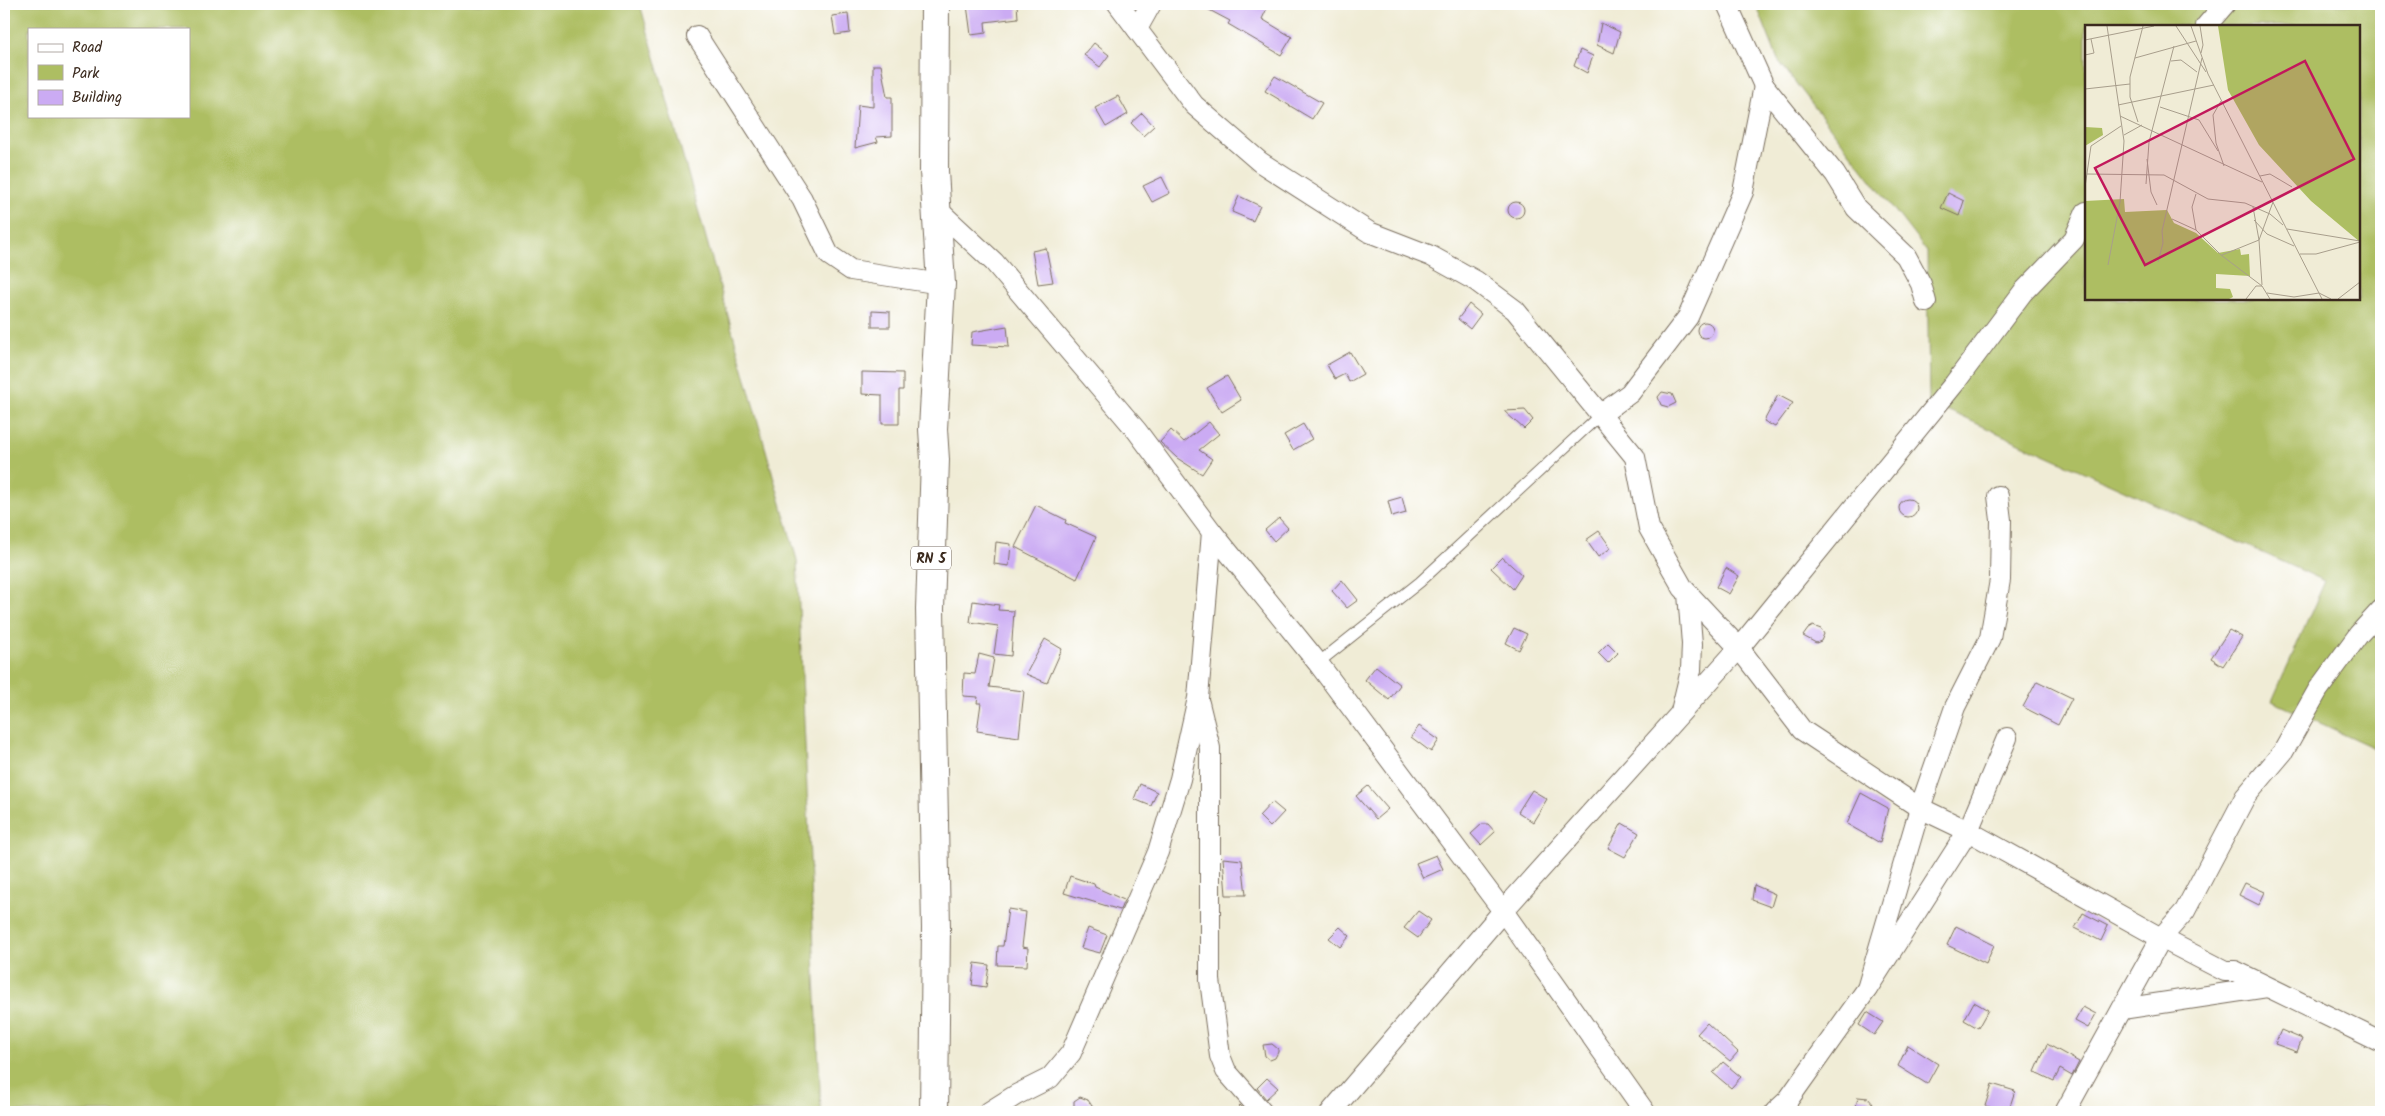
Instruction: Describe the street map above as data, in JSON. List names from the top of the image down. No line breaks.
{"streets":{"main road":["RN 5"]},"legend":["Road","Park","Building"]}
